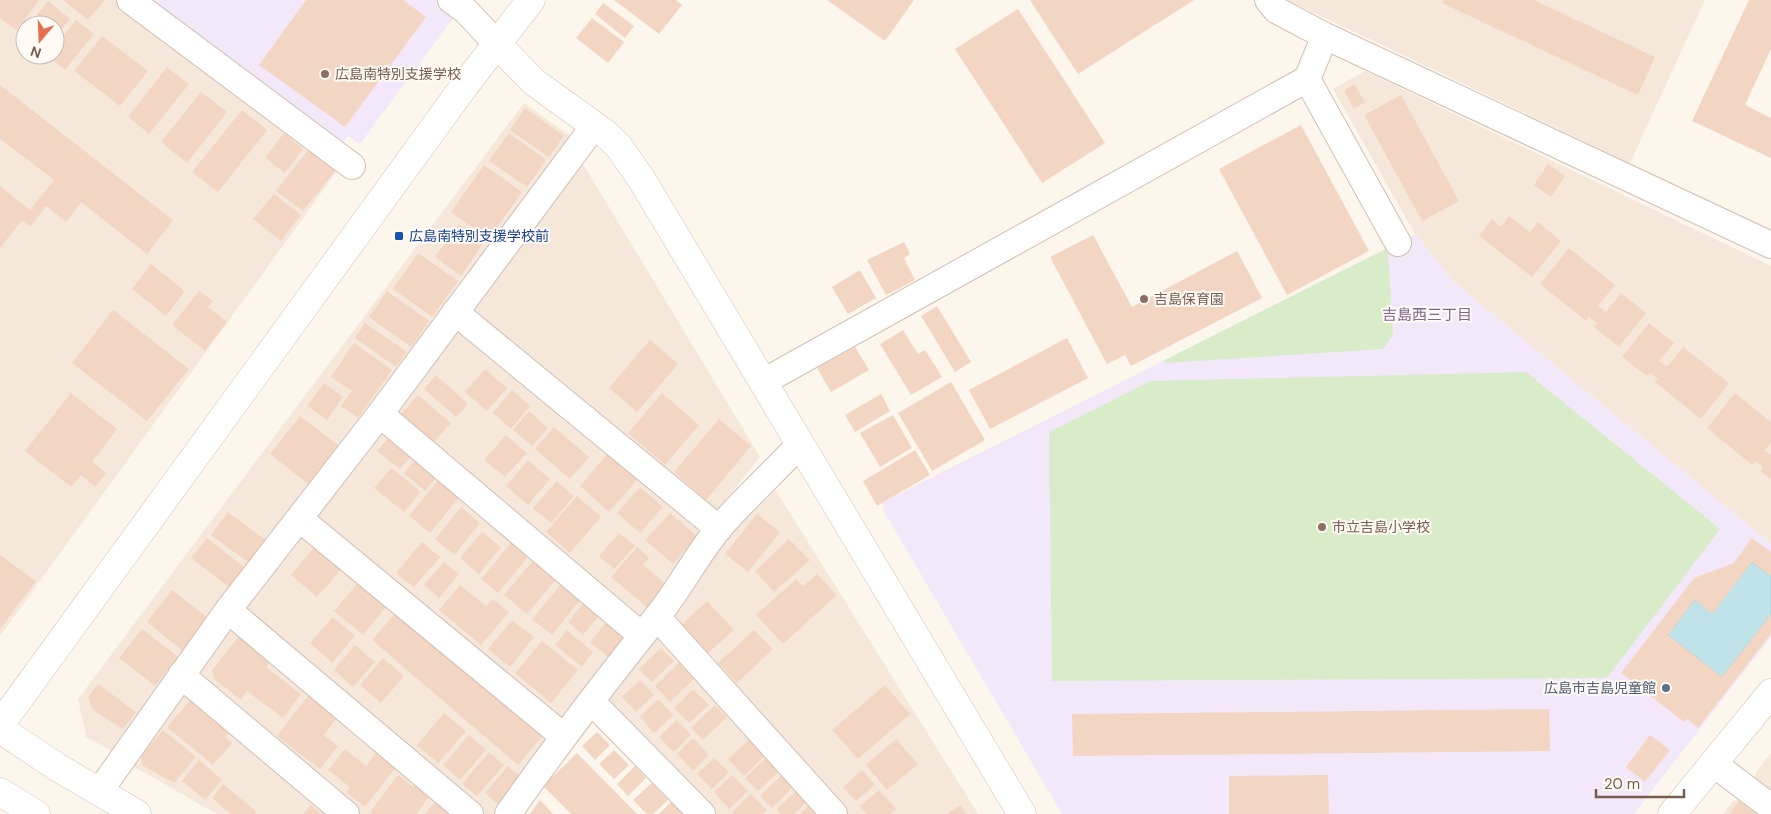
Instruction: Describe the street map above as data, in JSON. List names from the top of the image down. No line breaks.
{"districts":["吉島西三丁目"],"places":{"other":["広島南特別支援学校","吉島保育園","市立吉島小学校","広島市吉島児童館"],"transit":["広島南特別支援学校前"]},"scale_bar":"20 m","north":"bottom"}
